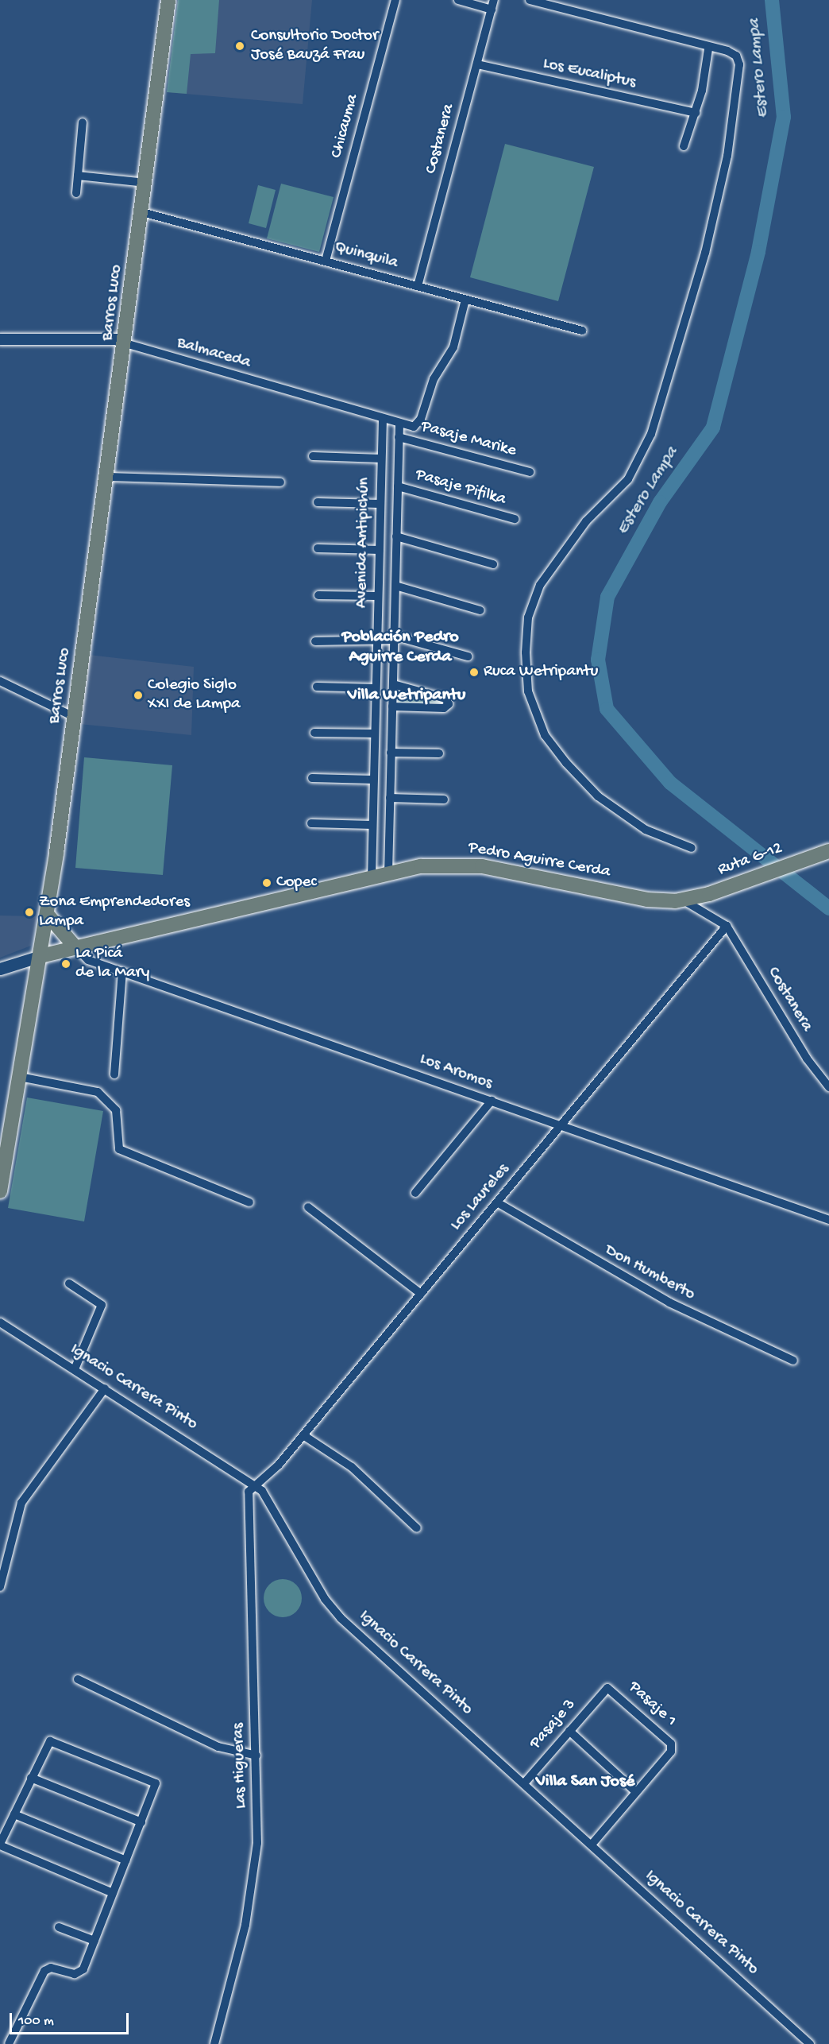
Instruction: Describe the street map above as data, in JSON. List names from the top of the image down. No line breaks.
{"streets":{"main road":["Barros Luco","Ruta G-12","Pedro Aguirre Cerda"],"street":["Los Eucaliptus","Chicauma","Costanera","Quinquila","Balmaceda","Pasaje Marike","Pasaje Pifilka","Avenida Antipichún","Los Aromos","Los Laureles","Don Humberto","Ignacio Carrera Pinto","Pasaje 1","Pasaje 3","Las Higueras"]},"crossings":[["Los Eucaliptus","Costanera"],["Chicauma","Quinquila"],["Costanera","Quinquila"],["Costanera","Los Laureles"],["Quinquila","Barros Luco"],["Quinquila","Balmaceda"],["Barros Luco","Balmaceda"],["Barros Luco","Pedro Aguirre Cerda"],["Balmaceda","Avenida Antipichún"],["Pasaje Marike","Avenida Antipichún"],["Pasaje Pifilka","Avenida Antipichún"],["Avenida Antipichún","Pedro Aguirre Cerda"],["Ruta G-12","Pedro Aguirre Cerda"],["Pedro Aguirre Cerda","Los Aromos"],["Los Aromos","Los Laureles"],["Los Laureles","Don Humberto"],["Los Laureles","Ignacio Carrera Pinto"],["Los Laureles","Las Higueras"],["Ignacio Carrera Pinto","Pasaje 3"],["Ignacio Carrera Pinto","Las Higueras"],["Pasaje 1","Pasaje 3"]],"districts":["Población Pedro Aguirre Cerda","Villa Wetripantu","Villa San José"],"water":["Estero Lampa"],"places":["Consultorio Doctor José Bauzá Frau","Ruca Wetripantu","Colegio Siglo XXI de Lampa","Copec","Zona Emprendedores Lampa","La Picá de la Mary"],"scale_bar":"100 m"}
